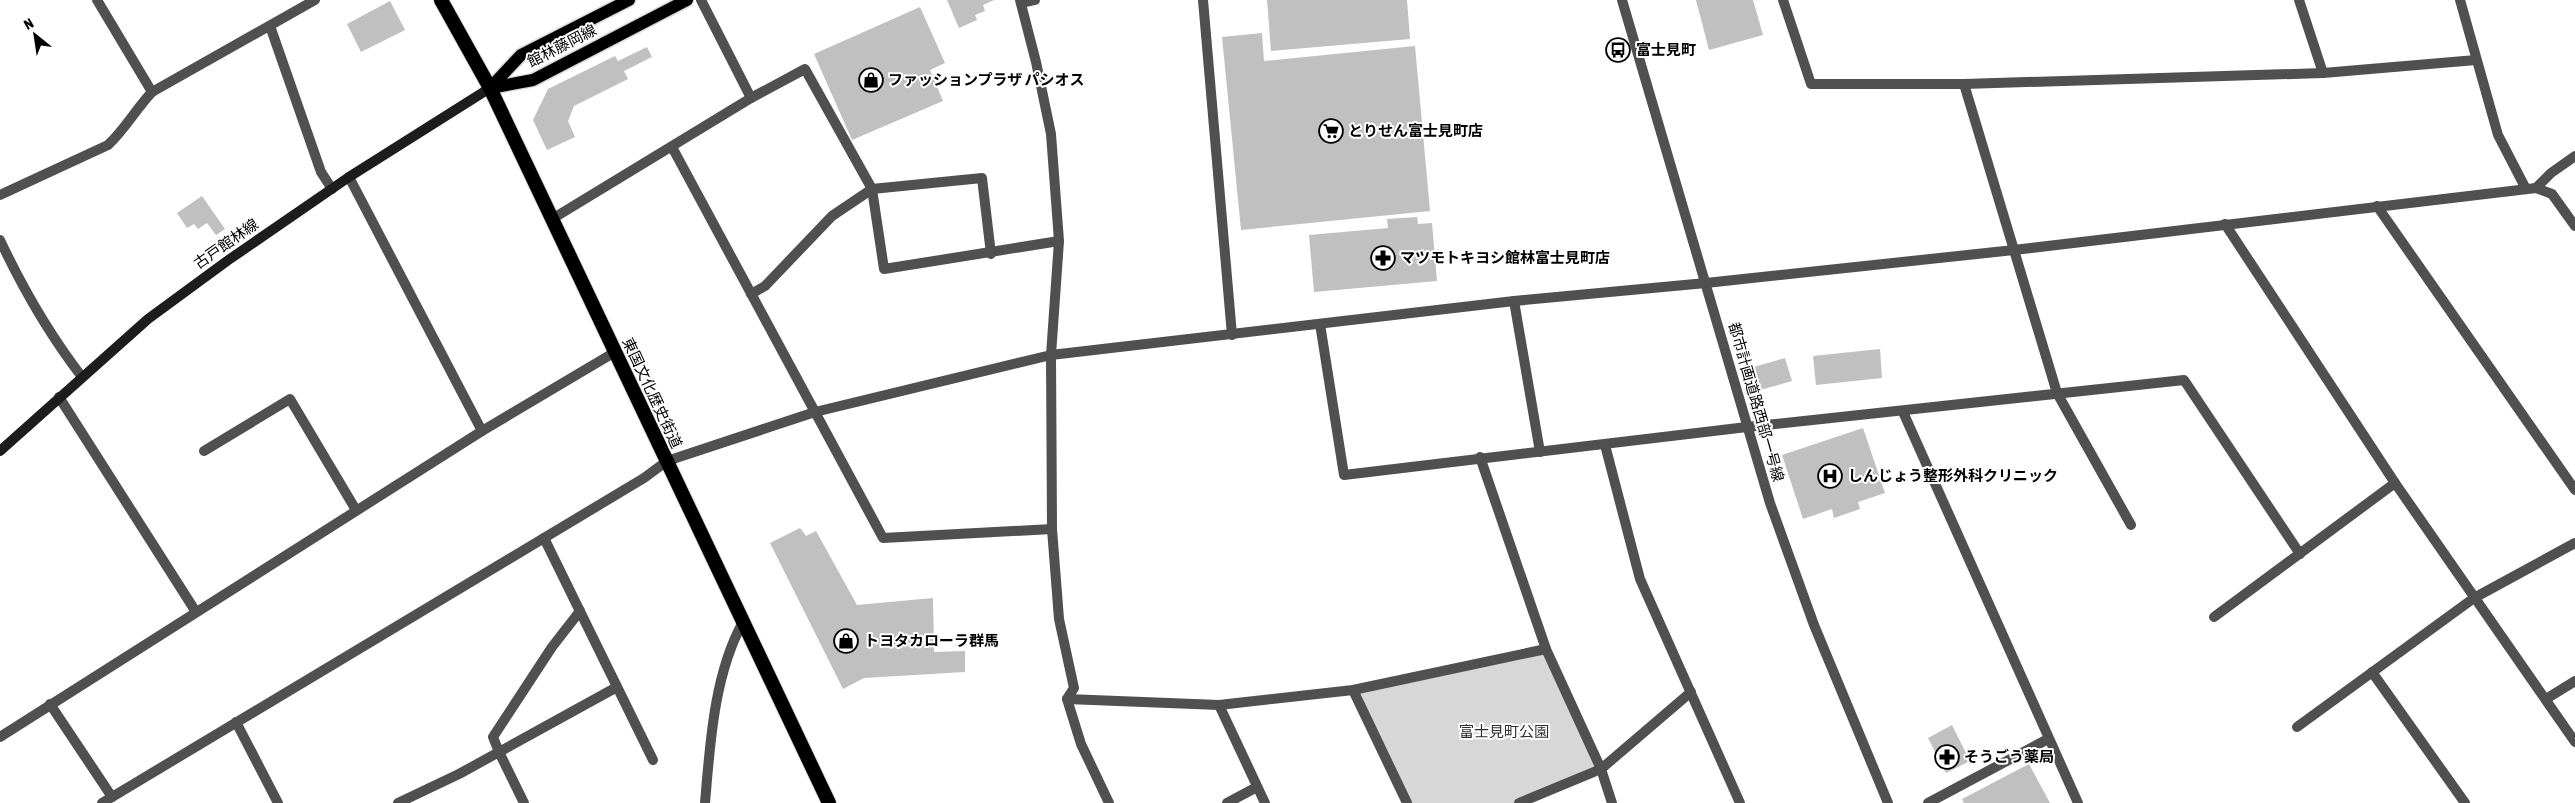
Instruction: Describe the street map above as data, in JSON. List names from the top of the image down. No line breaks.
{"streets":{"highway":["東国文化歴史街道"],"main road":["館林藤岡線","古戸館林線"],"street":["都市計画道路西部一号線"]},"crossings":[["館林藤岡線","古戸館林線"],["館林藤岡線","東国文化歴史街道"],["古戸館林線","東国文化歴史街道"]],"parks":["富士見町公園"],"places":{"bus stop":["富士見町"],"shop":["ファッションプラザ パシオス","トヨタカローラ群馬"],"supermarket":["とりせん富士見町店"],"pharmacy":["マツモトキヨシ館林富士見町店","そうごう薬局"],"hospital":["しんじょう整形外科クリニック"]},"north":"top left"}
